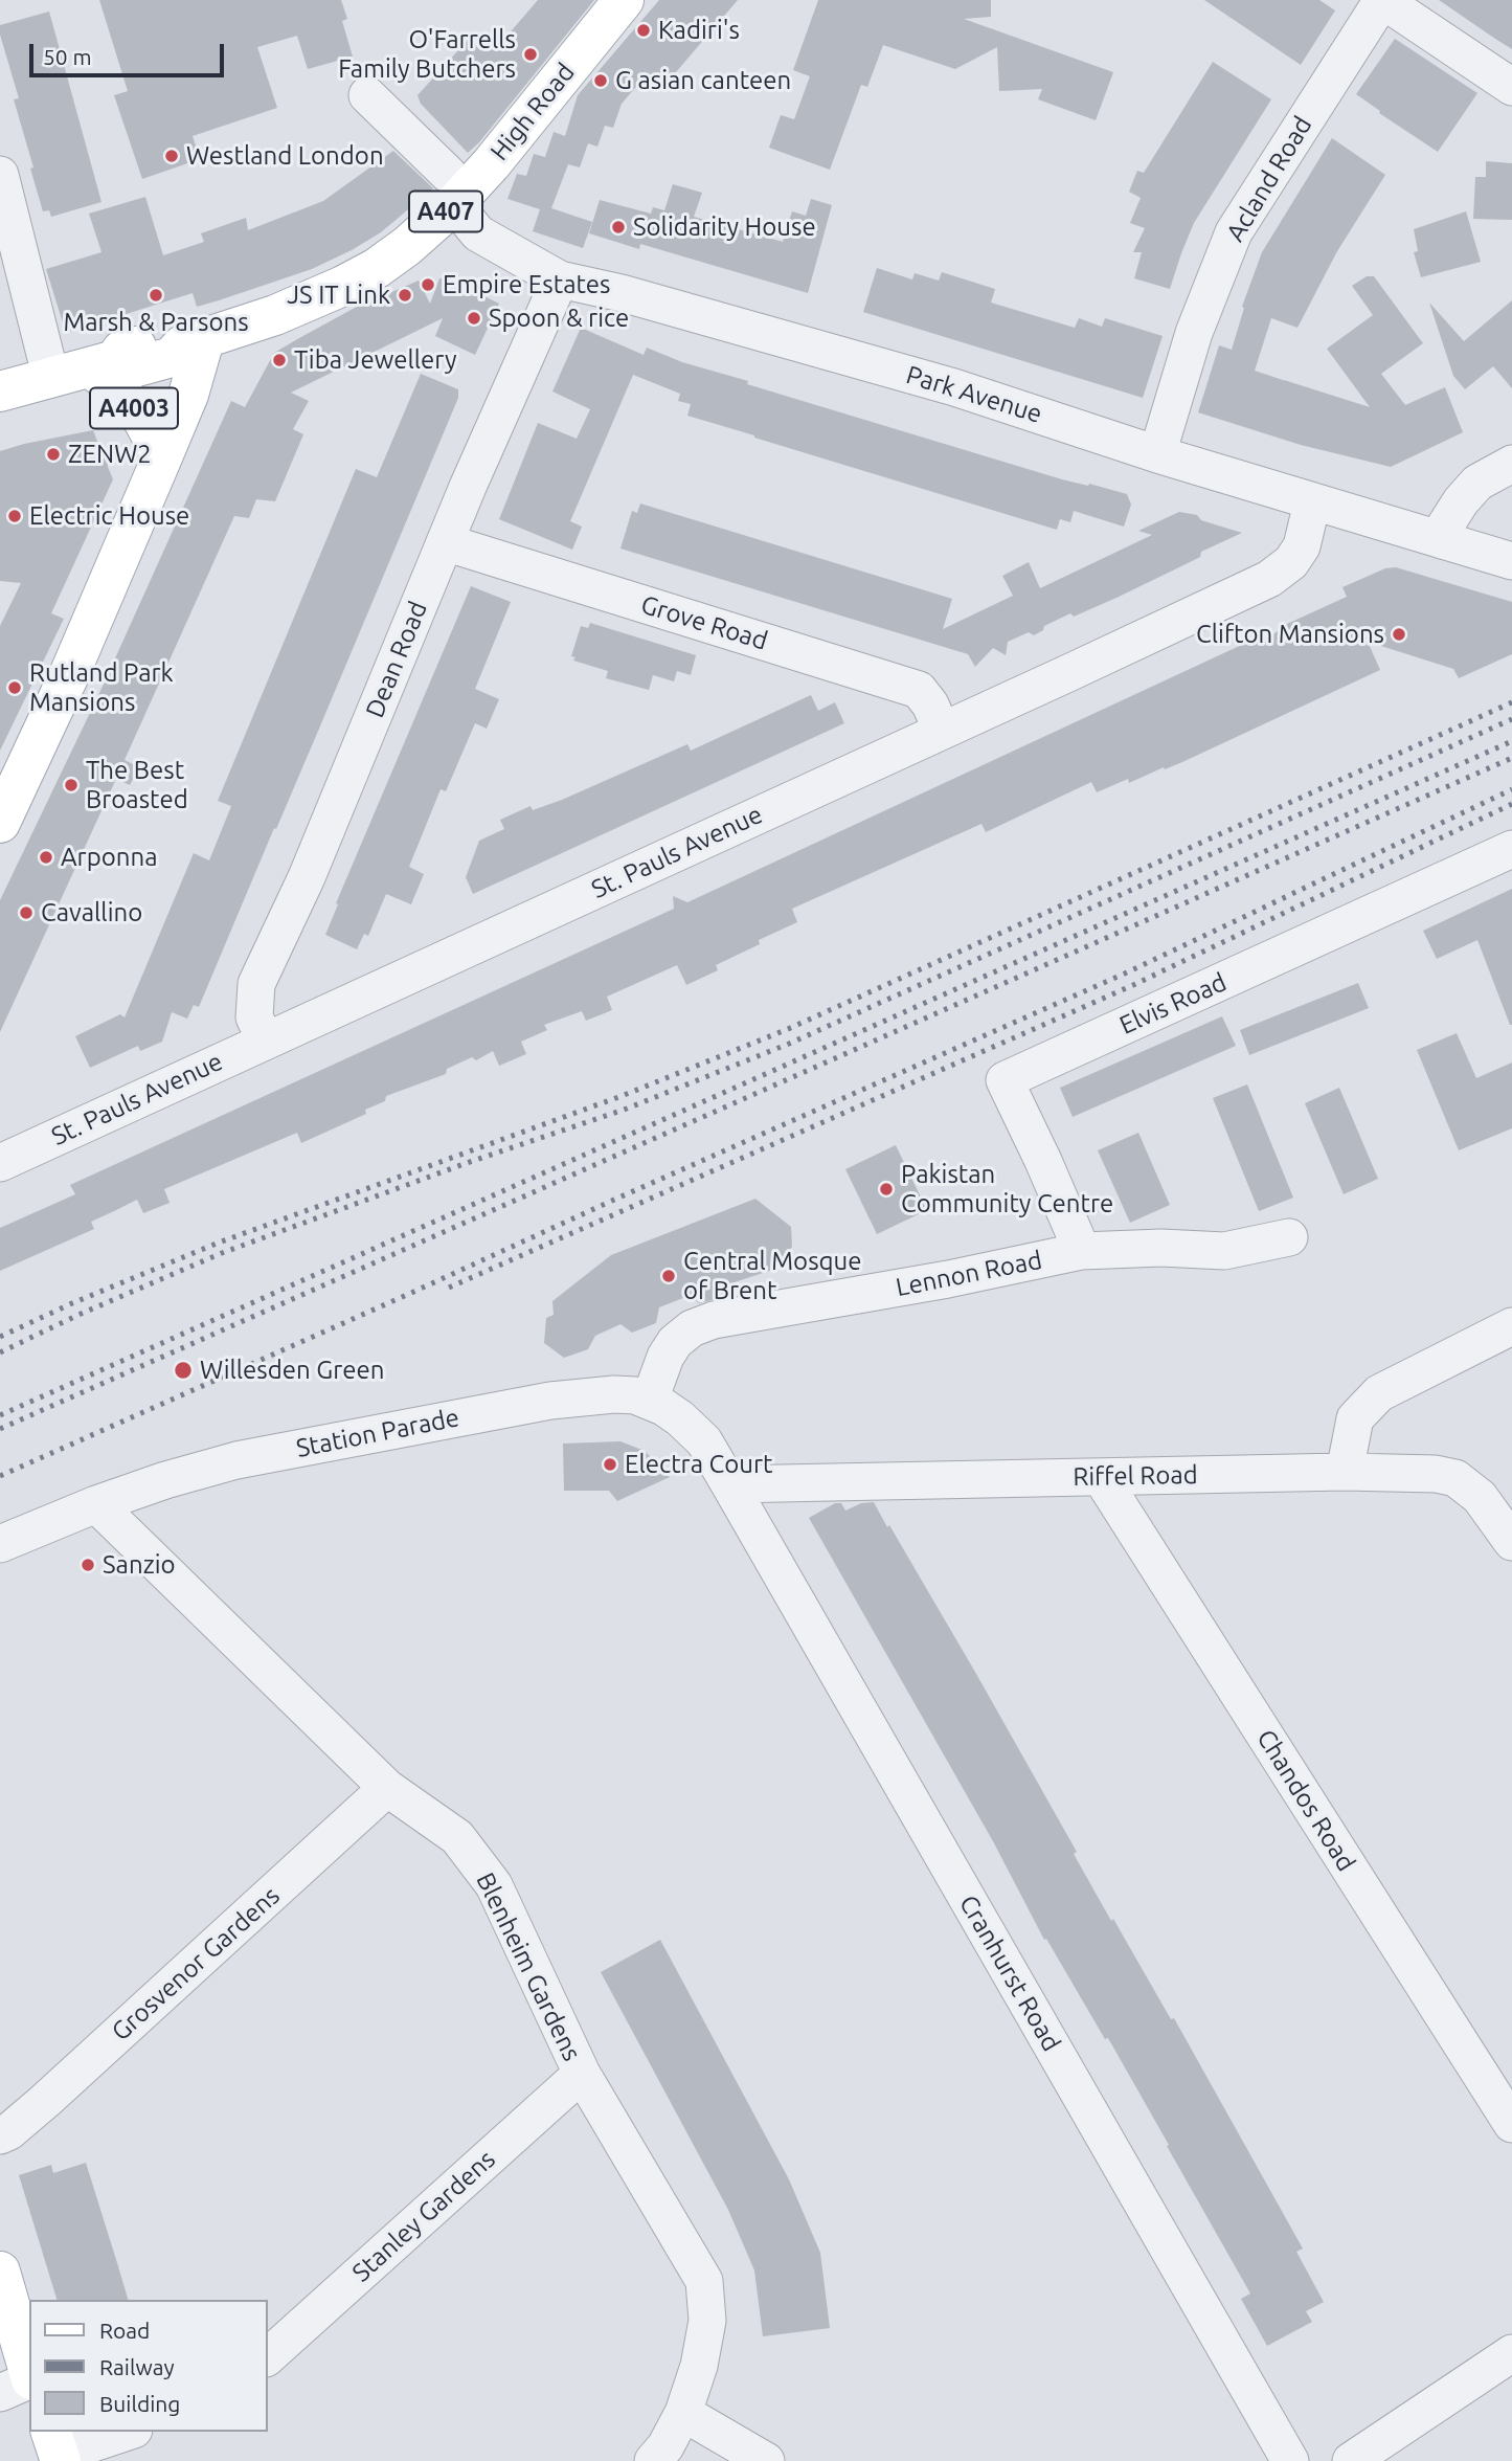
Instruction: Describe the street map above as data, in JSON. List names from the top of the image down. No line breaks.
{"streets":{"main road":["High Road","A407","A4003"],"street":["Acland Road","Park Avenue","Grove Road","Dean Road","St. Pauls Avenue","Elvis Road","Lennon Road","Station Parade","Riffel Road","Chandos Road","Grosvenor Gardens","Blenheim Gardens","Cranhurst Road","Stanley Gardens"]},"crossings":[["High Road","Park Avenue"],["High Road","A4003"],["Acland Road","Park Avenue"],["Park Avenue","Dean Road"],["Park Avenue","St. Pauls Avenue"],["Grove Road","Dean Road"],["Grove Road","St. Pauls Avenue"],["Dean Road","St. Pauls Avenue"],["Elvis Road","Lennon Road"],["Lennon Road","Station Parade"],["Station Parade","Riffel Road"],["Station Parade","Blenheim Gardens"],["Station Parade","Cranhurst Road"],["Riffel Road","Chandos Road"],["Riffel Road","Cranhurst Road"],["Grosvenor Gardens","Blenheim Gardens"],["Blenheim Gardens","Stanley Gardens"]],"places":["Kadiri's","O'Farrells Family Butchers","G asian canteen","Westland London","Solidarity House","Empire Estates","Marsh & Parsons","JS IT Link","Spoon & rice","Tiba Jewellery","ZENW2","Electric House","Clifton Mansions","Rutland Park Mansions","The Best Broasted","Arponna","Cavallino","Pakistan Community Centre","Central Mosque of Brent","Willesden Green","Electra Court","Sanzio"],"legend":["Road","Railway","Building"],"scale_bar":"50 m"}
